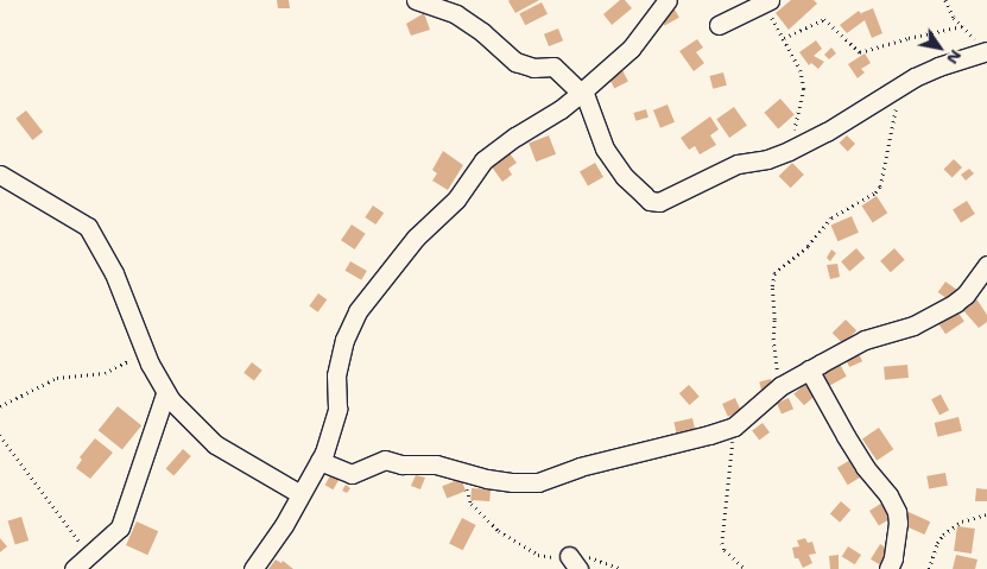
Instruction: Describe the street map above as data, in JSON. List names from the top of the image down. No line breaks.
{"north":"bottom right"}
